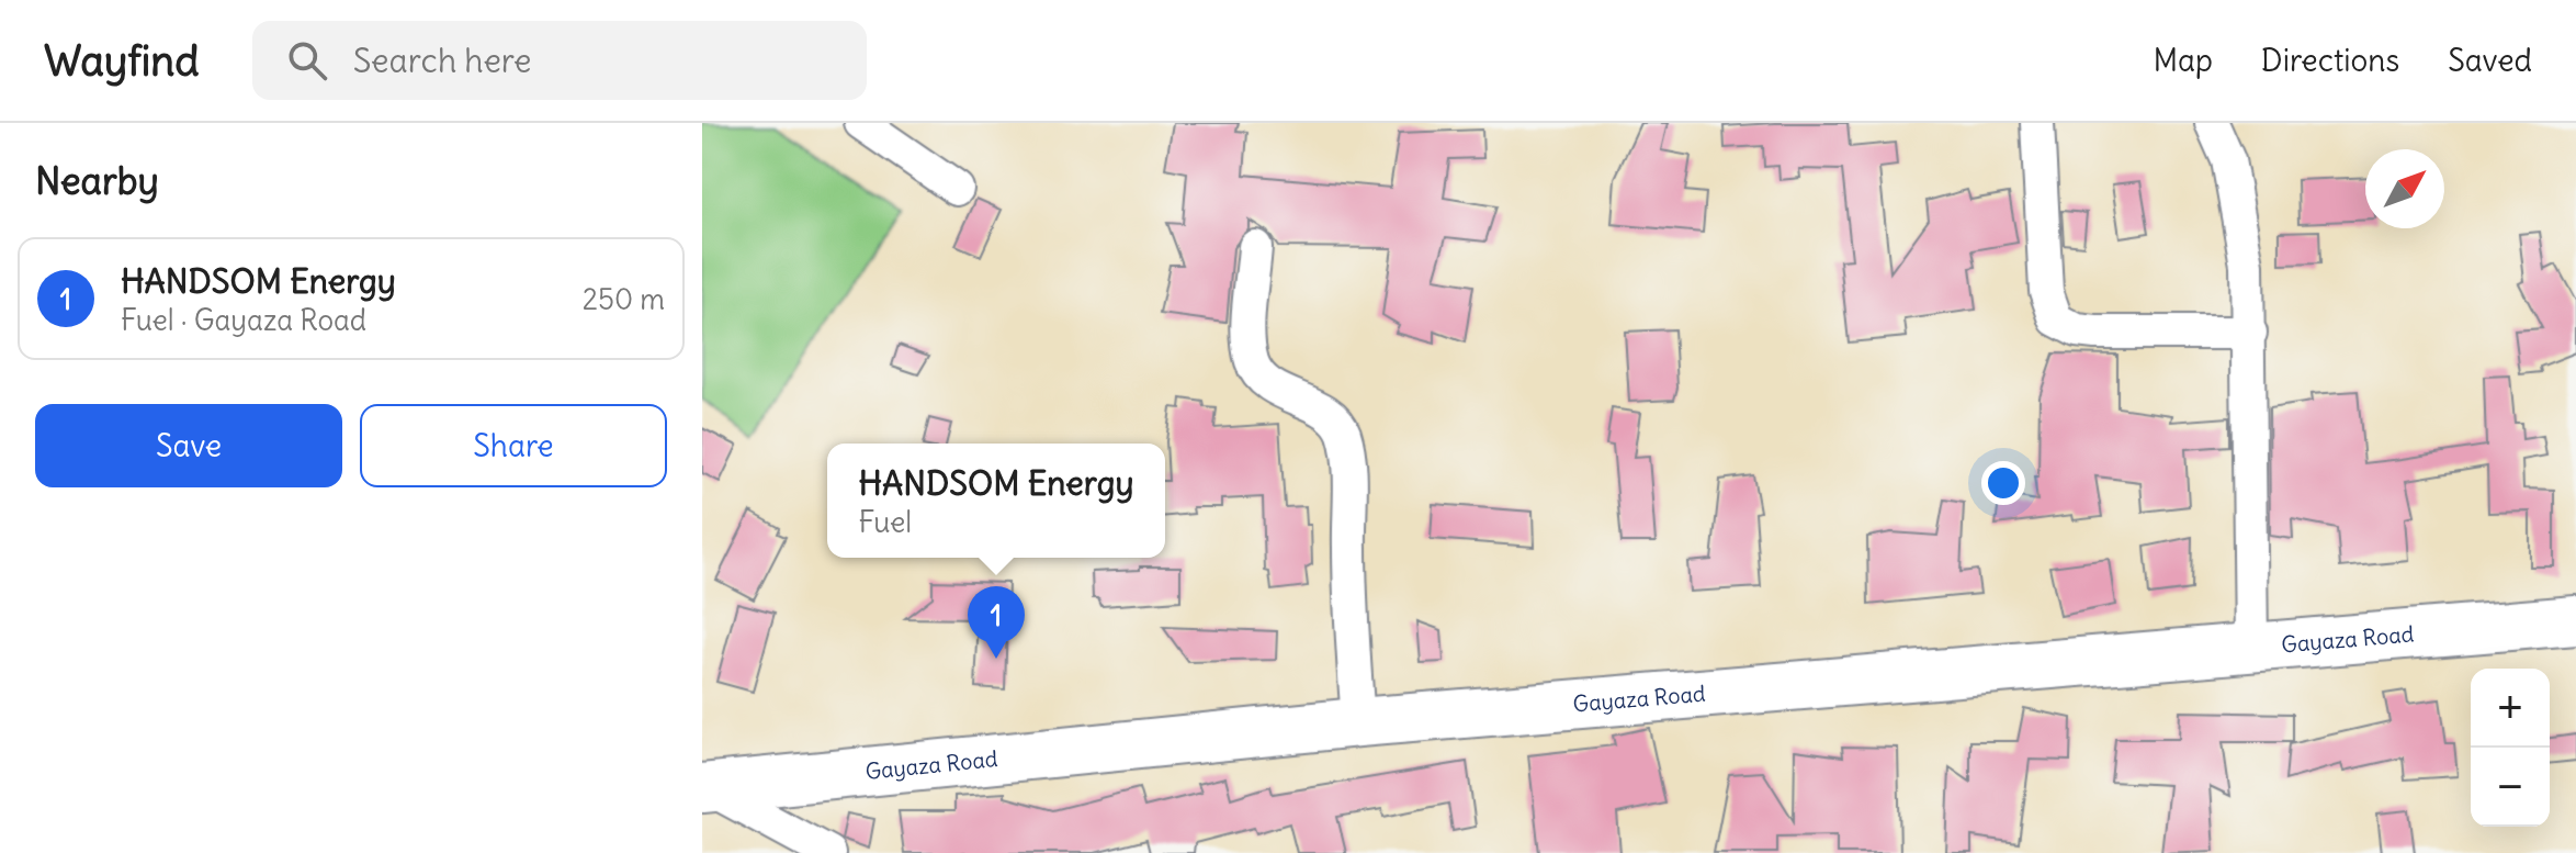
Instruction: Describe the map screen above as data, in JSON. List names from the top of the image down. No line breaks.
{"streets":{"main road":["Gayaza Road"]},"north":"top right","page":{"header":"Wayfind","search":"Search here","nav":["Map","Directions","Saved"],"heading":"Nearby","list":[{"mark":"1","name":"HANDSOM Energy","note":"Fuel · Gayaza Road","value":"250 m"}],"buttons":["Save","Share"],"popup":["HANDSOM Energy","Fuel"],"pins":"1","map_buttons":["+","−"]}}
